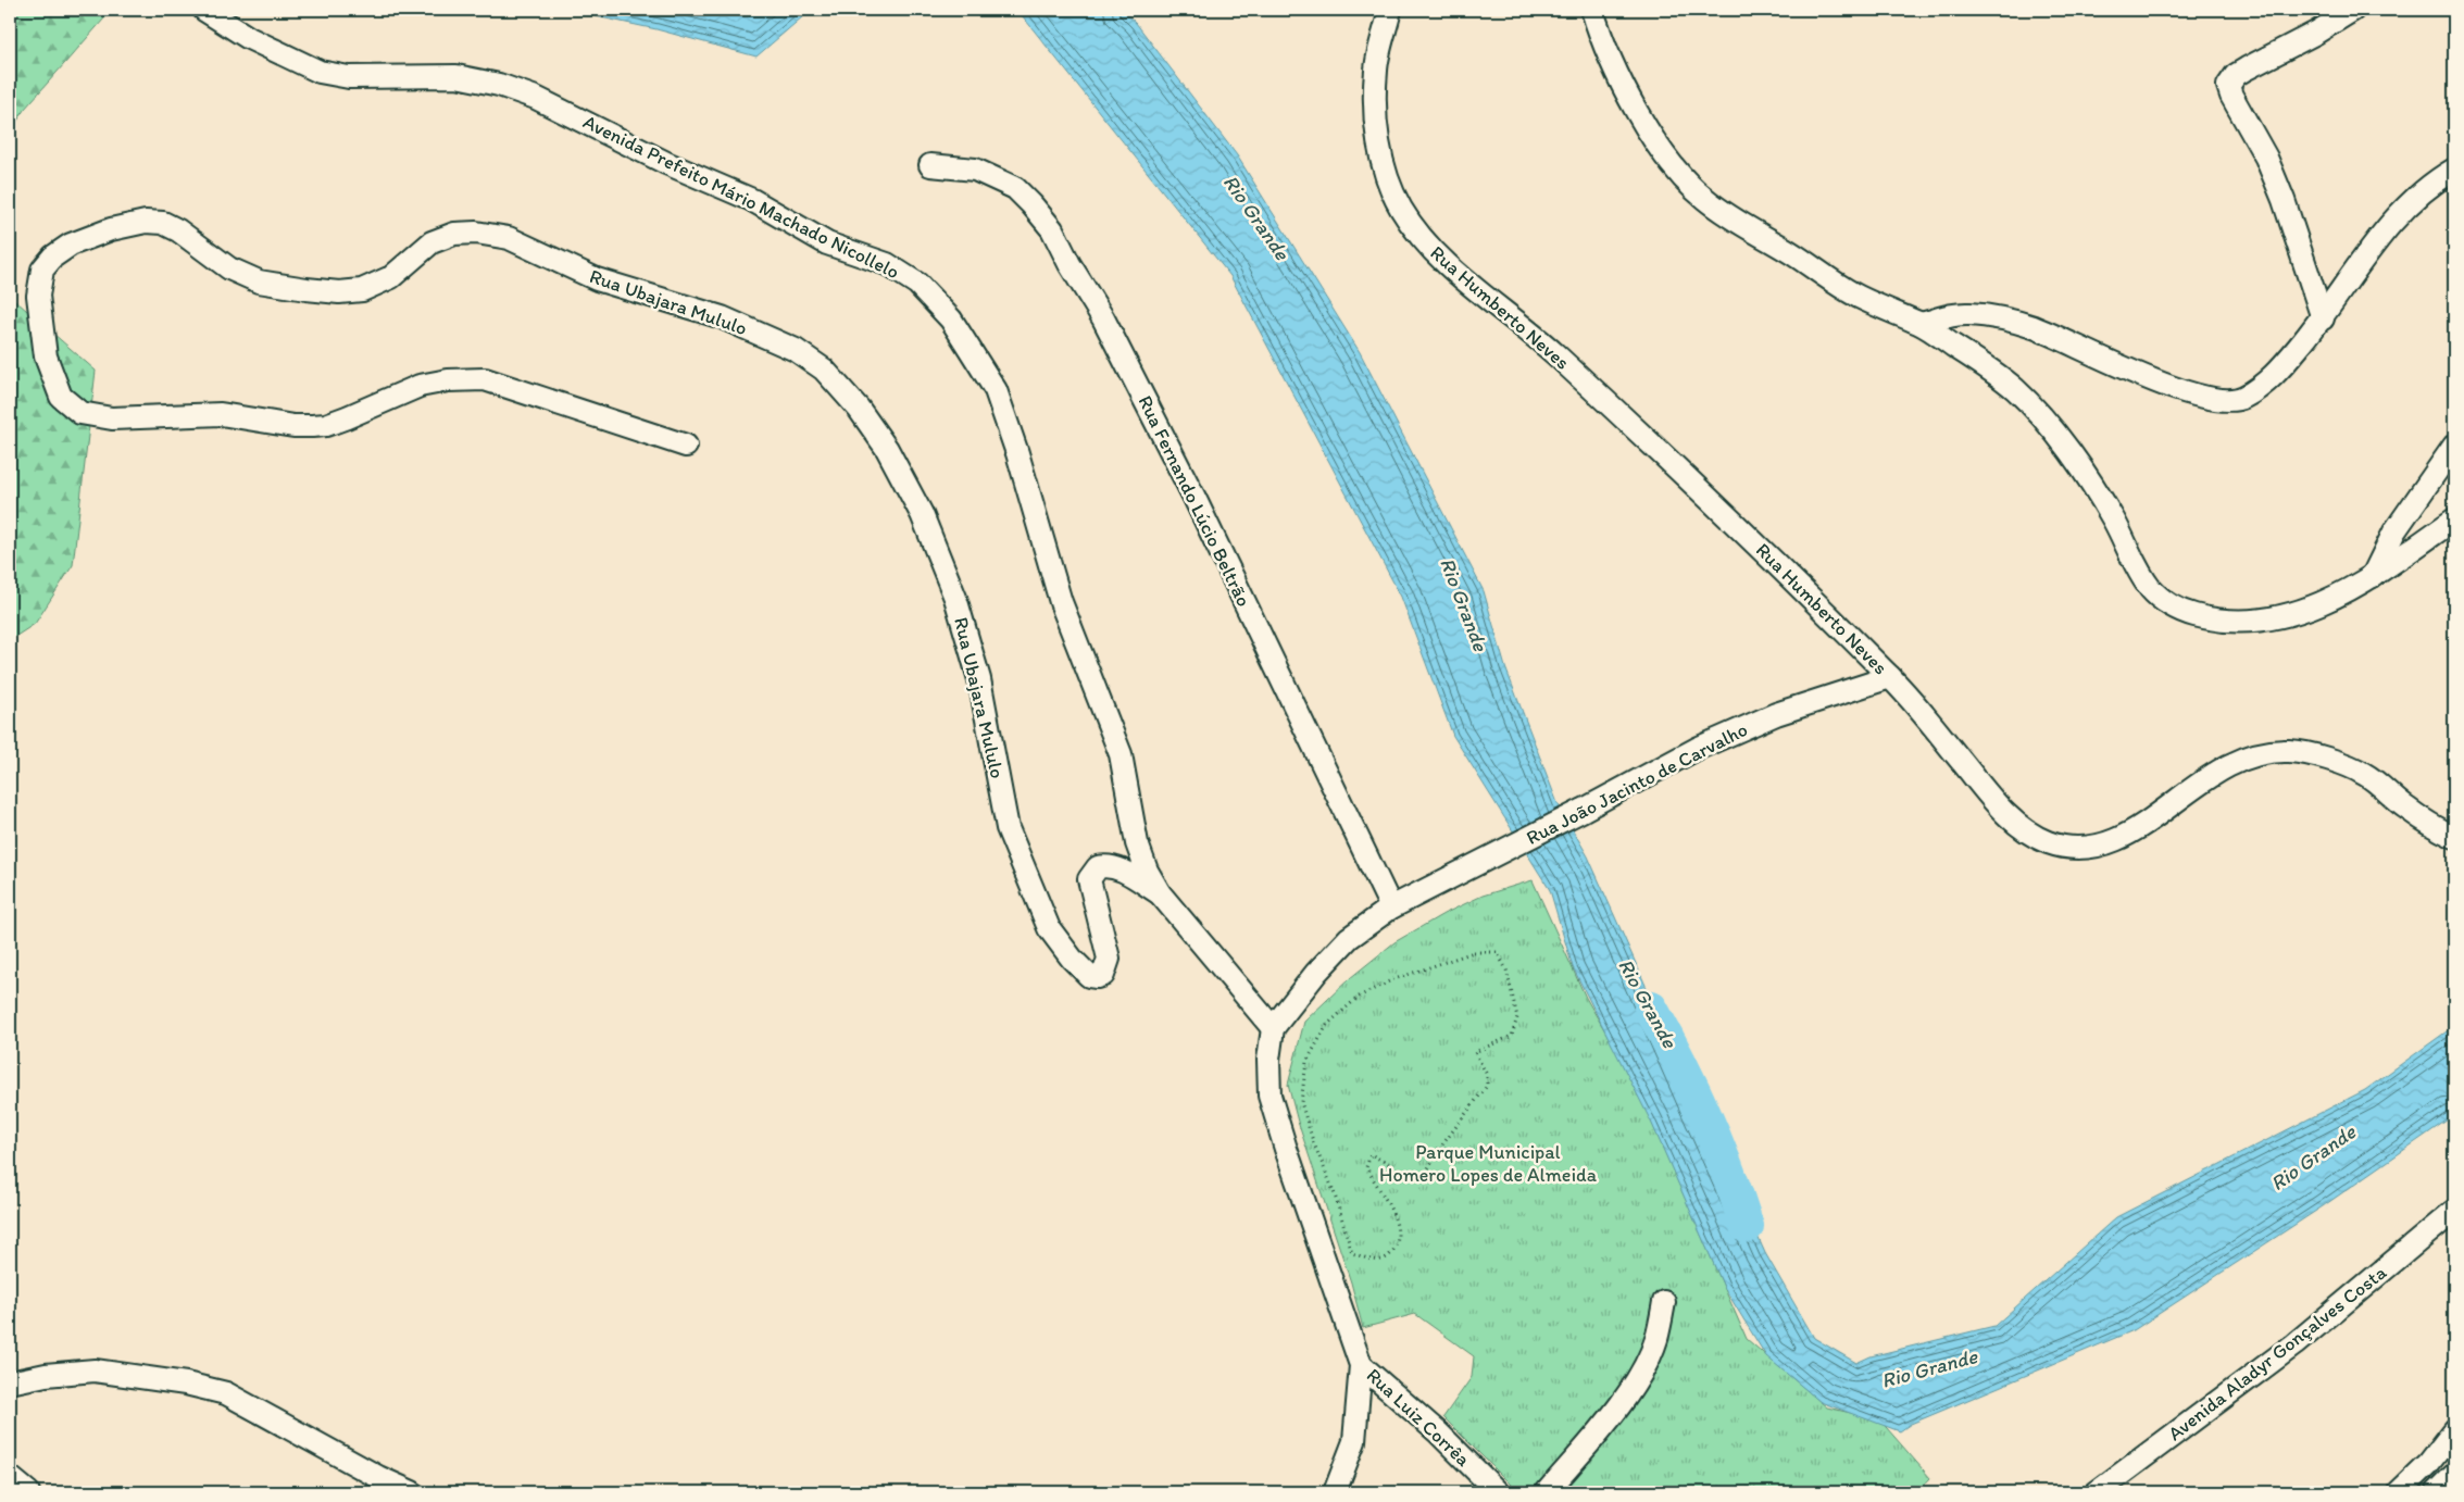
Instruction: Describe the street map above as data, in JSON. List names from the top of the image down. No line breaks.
{"streets":{"street":["Avenida Prefeito Mário Machado Nicollelo","Rua Ubajara Mululo","Rua Humberto Neves","Rua Fernando Lúcio Beltrão","Rua João Jacinto de Carvalho","Avenida Aladyr Gonçalves Costa","Rua Luiz Corrêa"]},"crossings":[["Avenida Prefeito Mário Machado Nicollelo","Rua Ubajara Mululo"],["Avenida Prefeito Mário Machado Nicollelo","Rua João Jacinto de Carvalho"],["Rua Humberto Neves","Rua João Jacinto de Carvalho"],["Rua Fernando Lúcio Beltrão","Rua João Jacinto de Carvalho"]],"water":["Rio Grande"],"parks":["Parque Municipal Homero Lopes de Almeida"]}
